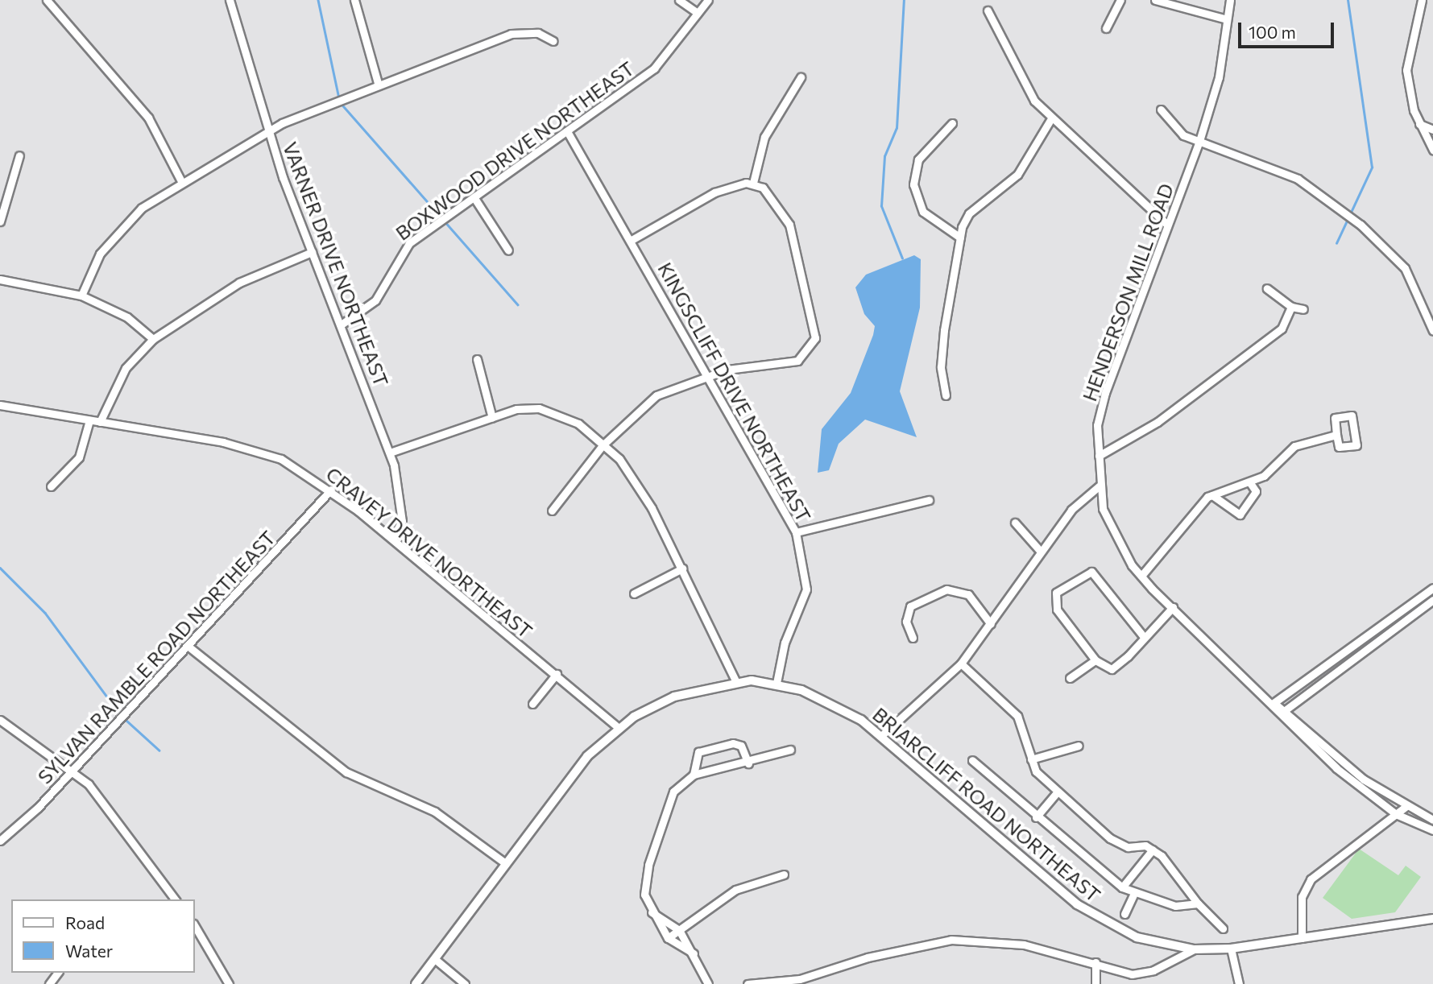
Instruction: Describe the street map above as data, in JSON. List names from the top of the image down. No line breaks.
{"streets":{"main road":["BRIARCLIFF ROAD NORTHEAST"],"street":["BOXWOOD DRIVE NORTHEAST","VARNER DRIVE NORTHEAST","HENDERSON MILL ROAD","KINGSCLIFF DRIVE NORTHEAST","CRAVEY DRIVE NORTHEAST","SYLVAN RAMBLE ROAD NORTHEAST"]},"crossings":[["BOXWOOD DRIVE NORTHEAST","VARNER DRIVE NORTHEAST"],["BOXWOOD DRIVE NORTHEAST","KINGSCLIFF DRIVE NORTHEAST"],["VARNER DRIVE NORTHEAST","CRAVEY DRIVE NORTHEAST"],["KINGSCLIFF DRIVE NORTHEAST","BRIARCLIFF ROAD NORTHEAST"],["CRAVEY DRIVE NORTHEAST","SYLVAN RAMBLE ROAD NORTHEAST"],["CRAVEY DRIVE NORTHEAST","BRIARCLIFF ROAD NORTHEAST"]],"legend":["Road","Water"],"scale_bar":"100 m"}
